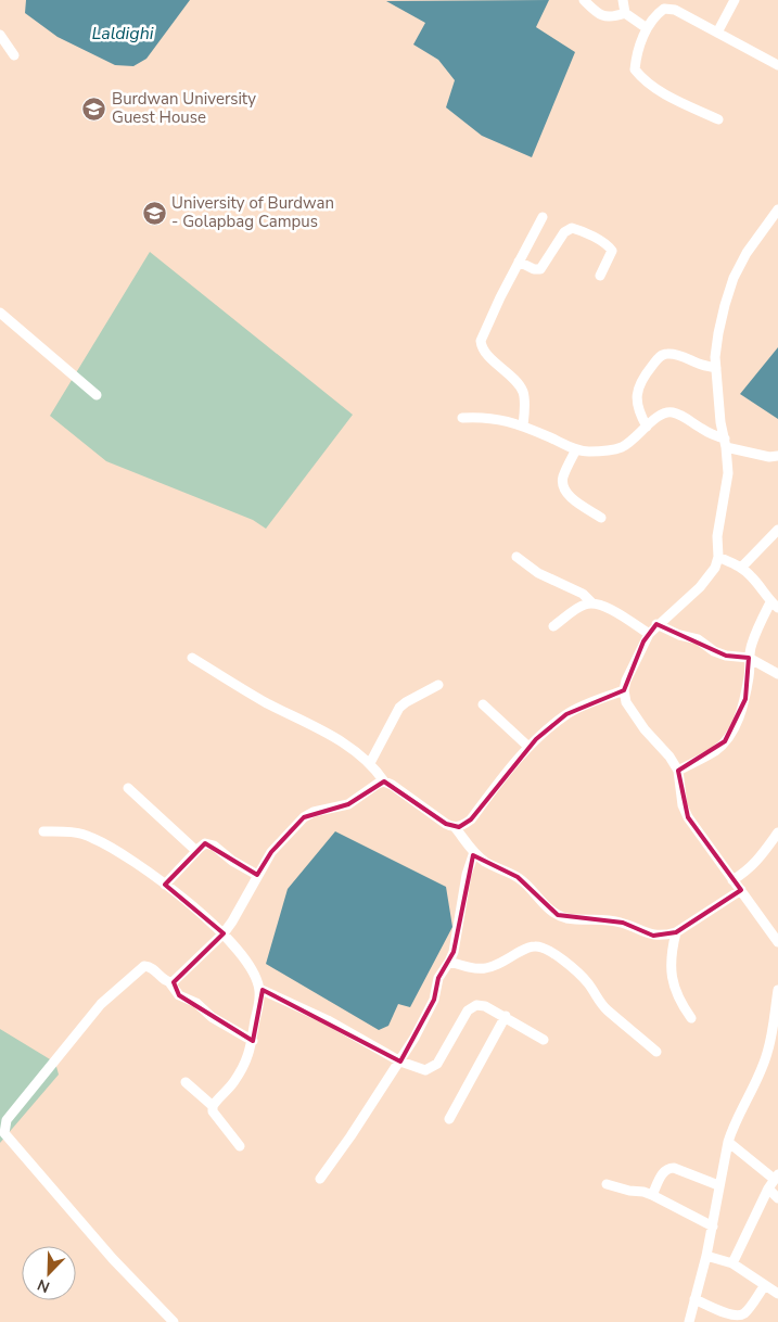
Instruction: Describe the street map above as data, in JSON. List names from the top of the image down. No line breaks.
{"water":["Laldighi"],"places":{"school or university":["Burdwan University Guest House","University of Burdwan - Golapbag Campus"]},"north":"bottom left"}
